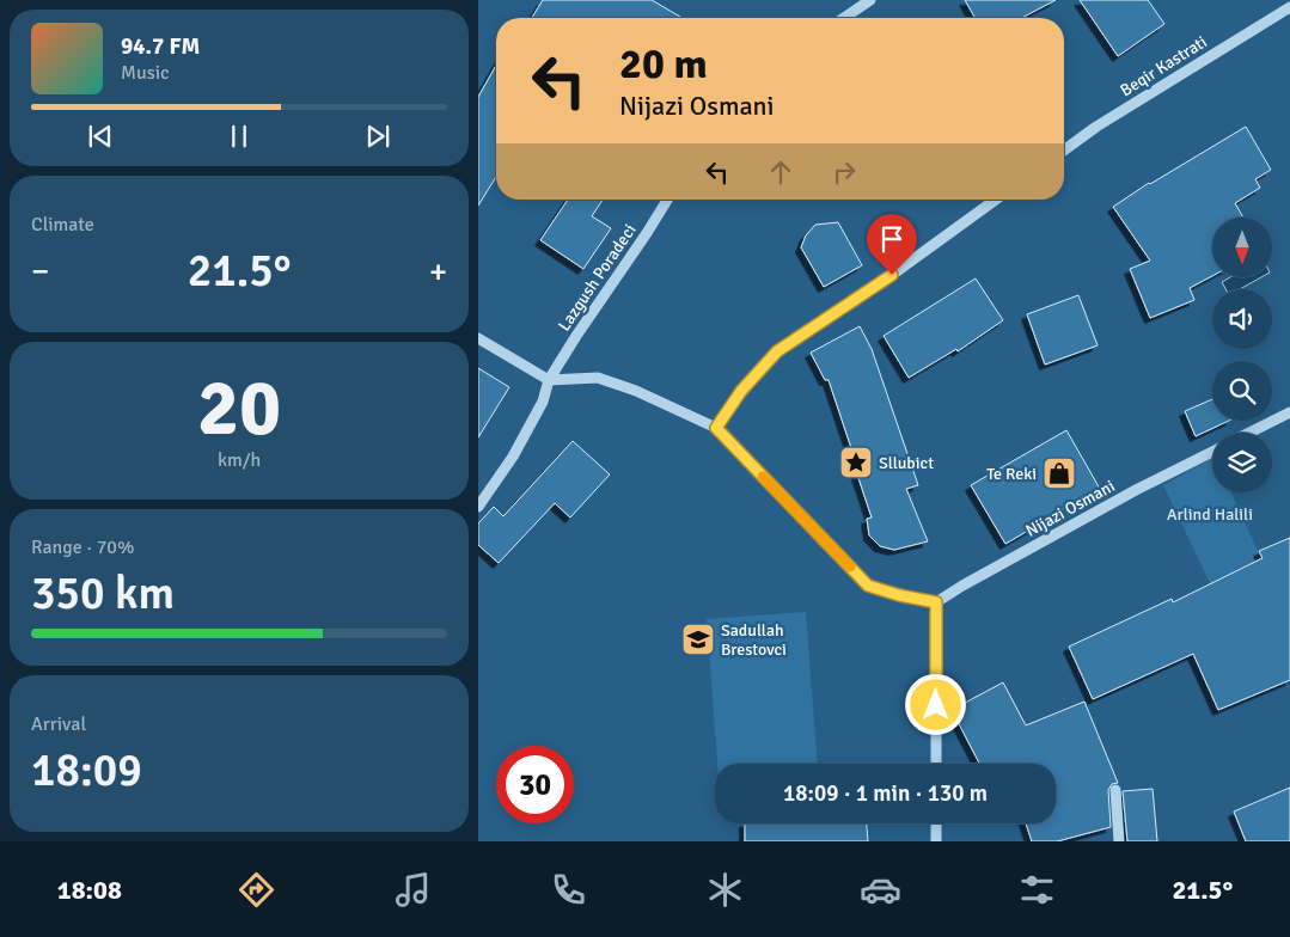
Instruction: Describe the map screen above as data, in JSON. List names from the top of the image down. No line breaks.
{"streets":{"street":["Beqir Kastrati","Lazgush Poradeci","Nijazi Osmani"]},"parks":["Arlind Halili"],"places":{"place":["Sllubict"],"shop":["Te Reki"],"school or university":["Sadullah Brestovci"]},"north":"bottom","page":{"turn":["20 m","Nijazi Osmani"],"song":["94.7 FM","Music"],"tile":["Climate",["20","km/h"],["Range · 70%","350 km"],["Arrival","18:09"]],"heat":["−","21.5°","+"],"limit":"30","trip":"18:09 · 1 min · 130 m","tabs":["18:08","21.5°"]}}
